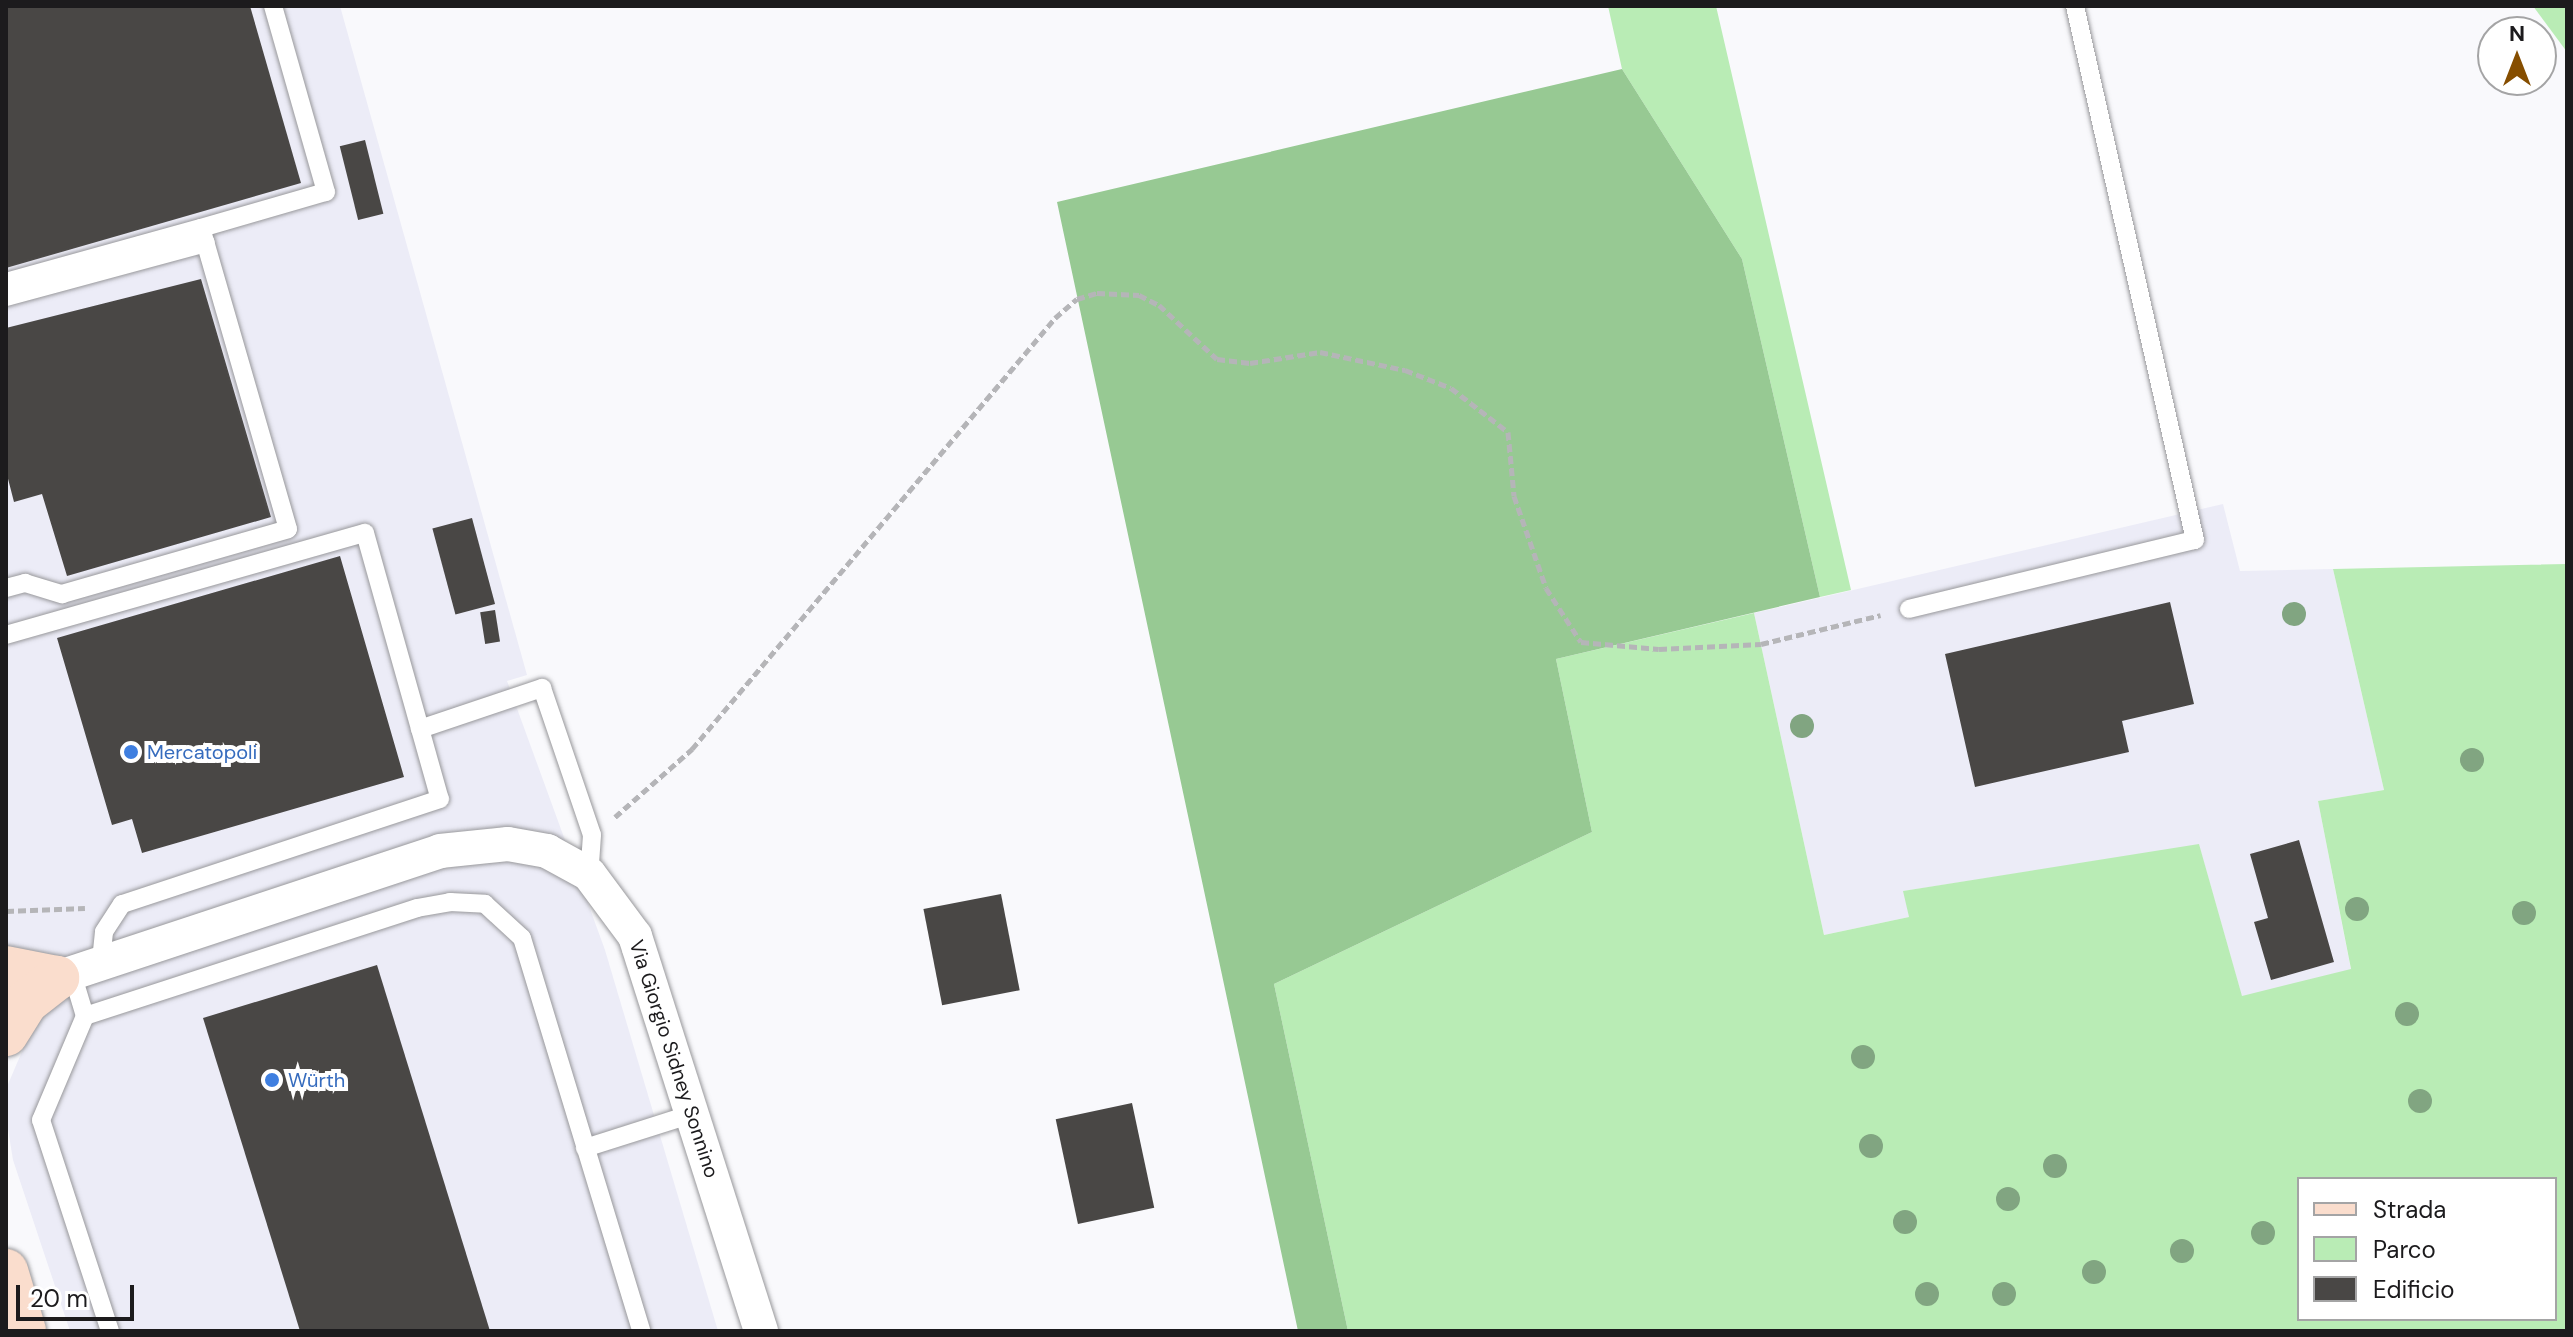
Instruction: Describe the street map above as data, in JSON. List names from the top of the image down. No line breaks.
{"streets":{"street":["Via Giorgio Sidney Sonnino"]},"places":["Mercatopoli","Würth"],"legend":["Strada","Parco","Edificio"],"scale_bar":"20 m","north":"top"}
